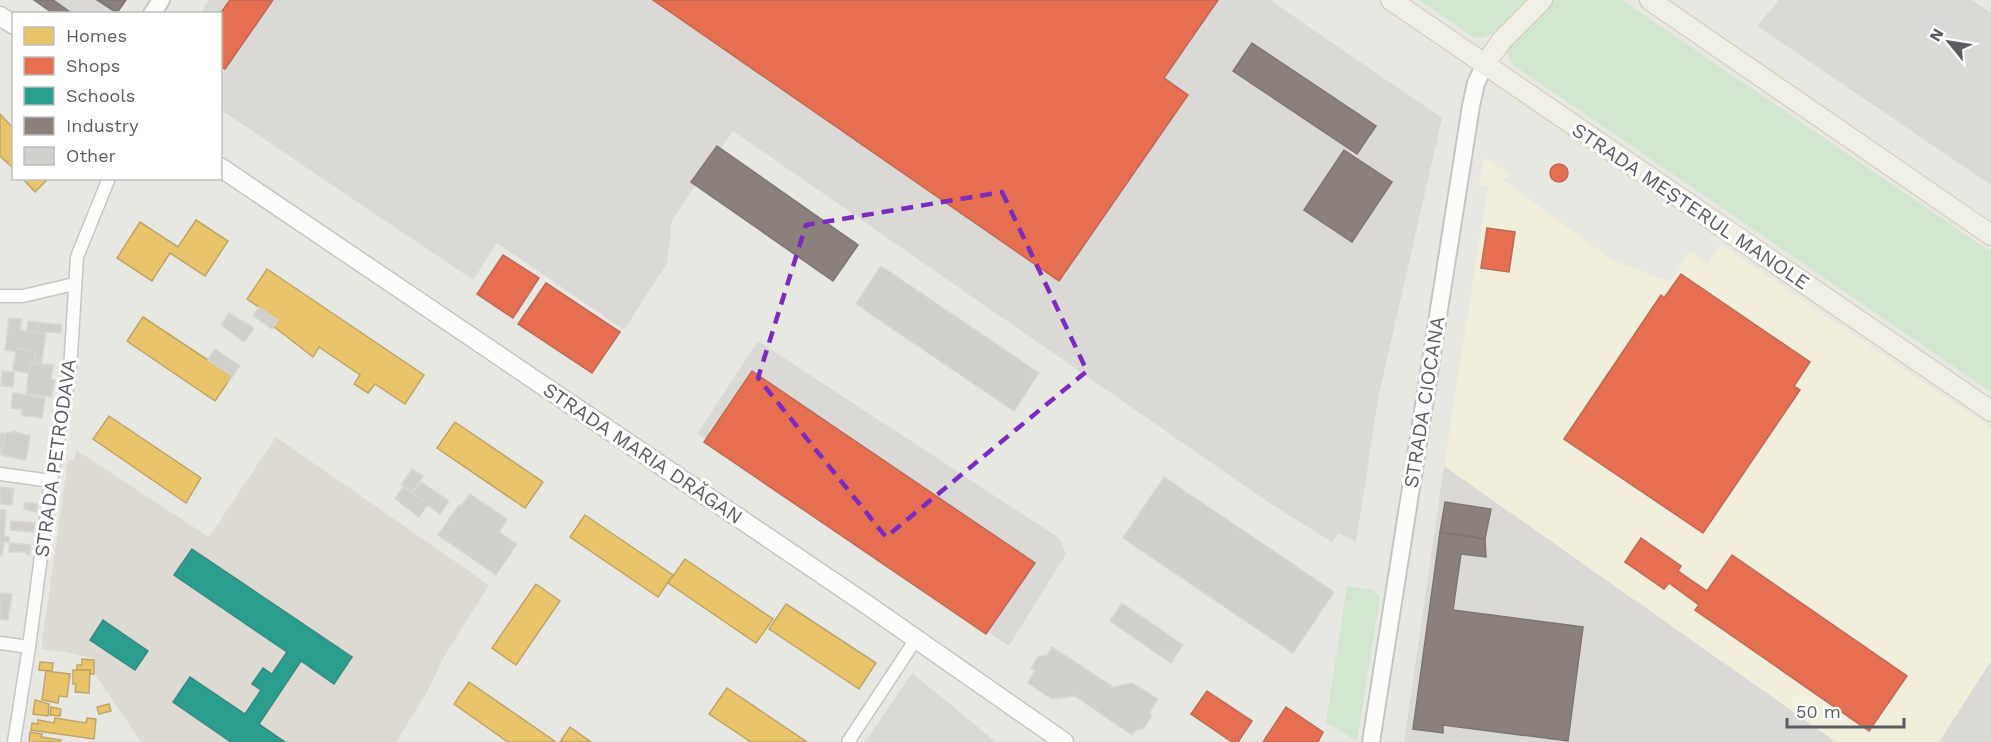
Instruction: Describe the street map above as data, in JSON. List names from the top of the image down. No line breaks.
{"streets":{"main road":["STRADA MEȘTERUL MANOLE","STRADA MARIA DRĂGAN"],"street":["STRADA CIOCANA","STRADA PETRODAVA"]},"crossings":[["STRADA MEȘTERUL MANOLE","STRADA CIOCANA"]],"legend":["Homes","Shops","Schools","Industry","Other"],"scale_bar":"50 m","north":"top left"}
